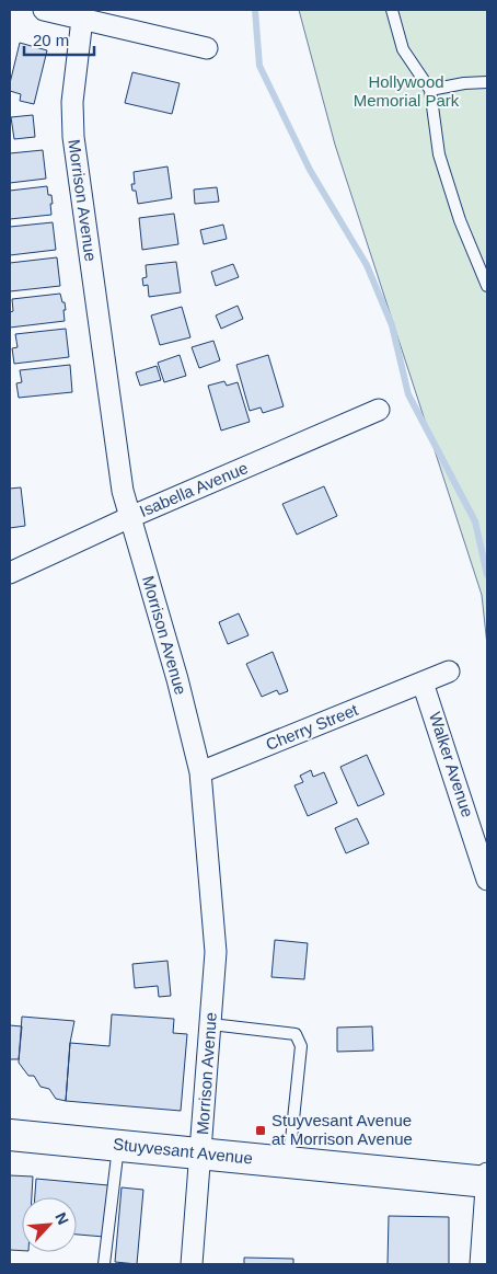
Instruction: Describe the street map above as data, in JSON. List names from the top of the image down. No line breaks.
{"streets":{"main road":["Stuyvesant Avenue"],"street":["Morrison Avenue","Isabella Avenue","Cherry Street","Walker Avenue"]},"crossings":[["Morrison Avenue","Isabella Avenue"],["Morrison Avenue","Cherry Street"],["Morrison Avenue","Stuyvesant Avenue"],["Cherry Street","Walker Avenue"]],"parks":["Hollywood Memorial Park"],"places":{"transit":["Stuyvesant Avenue at Morrison Avenue"]},"scale_bar":"20 m","north":"top right"}
